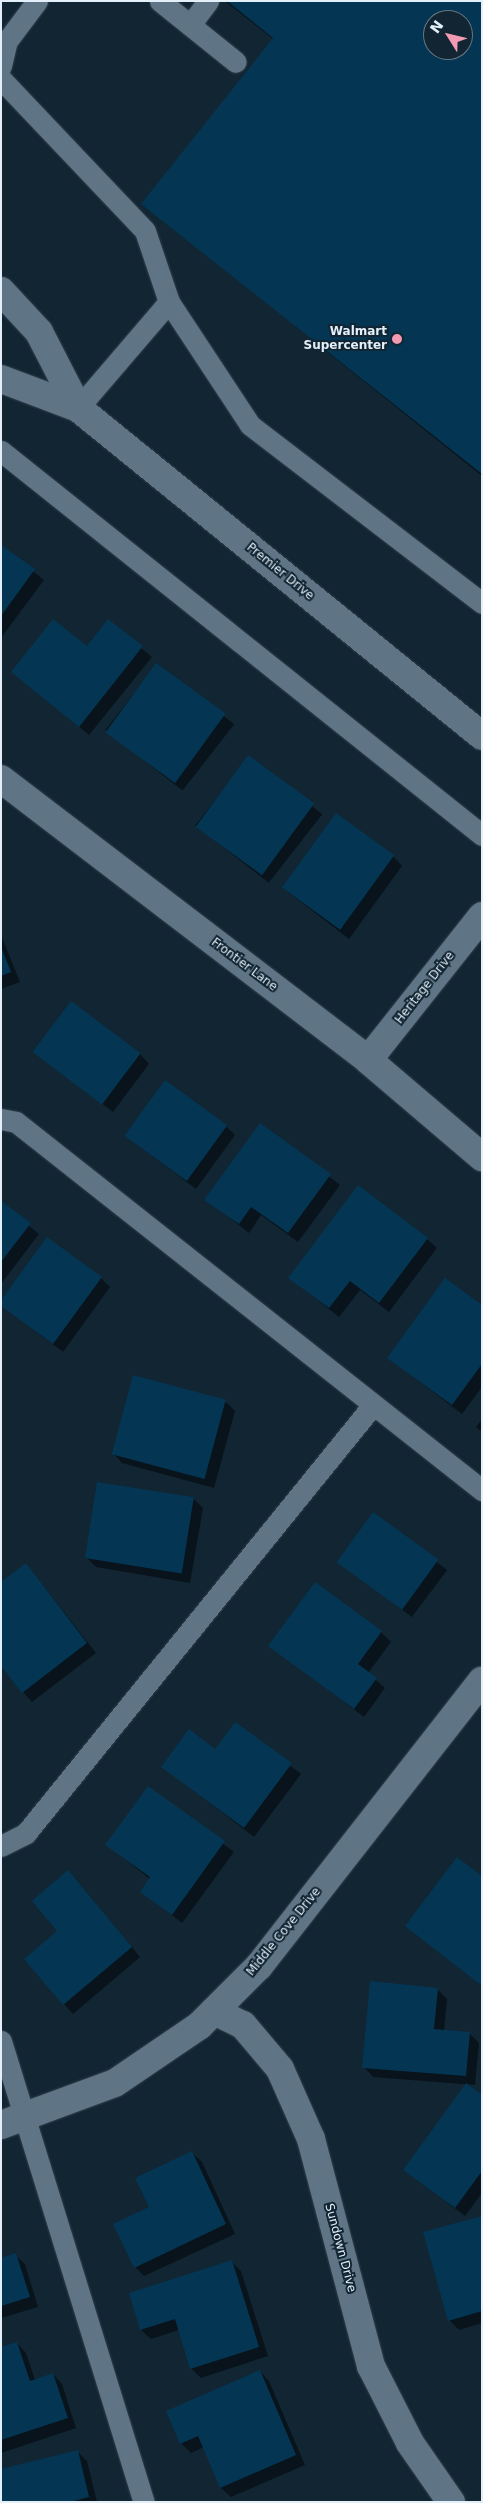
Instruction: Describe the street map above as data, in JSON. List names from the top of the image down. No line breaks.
{"streets":{"street":["Premier Drive","Frontier Lane","Heritage Drive","Middle Cove Drive","Sundown Drive"]},"crossings":[["Frontier Lane","Heritage Drive"],["Middle Cove Drive","Sundown Drive"]],"places":["Walmart Supercenter"],"north":"top left"}
